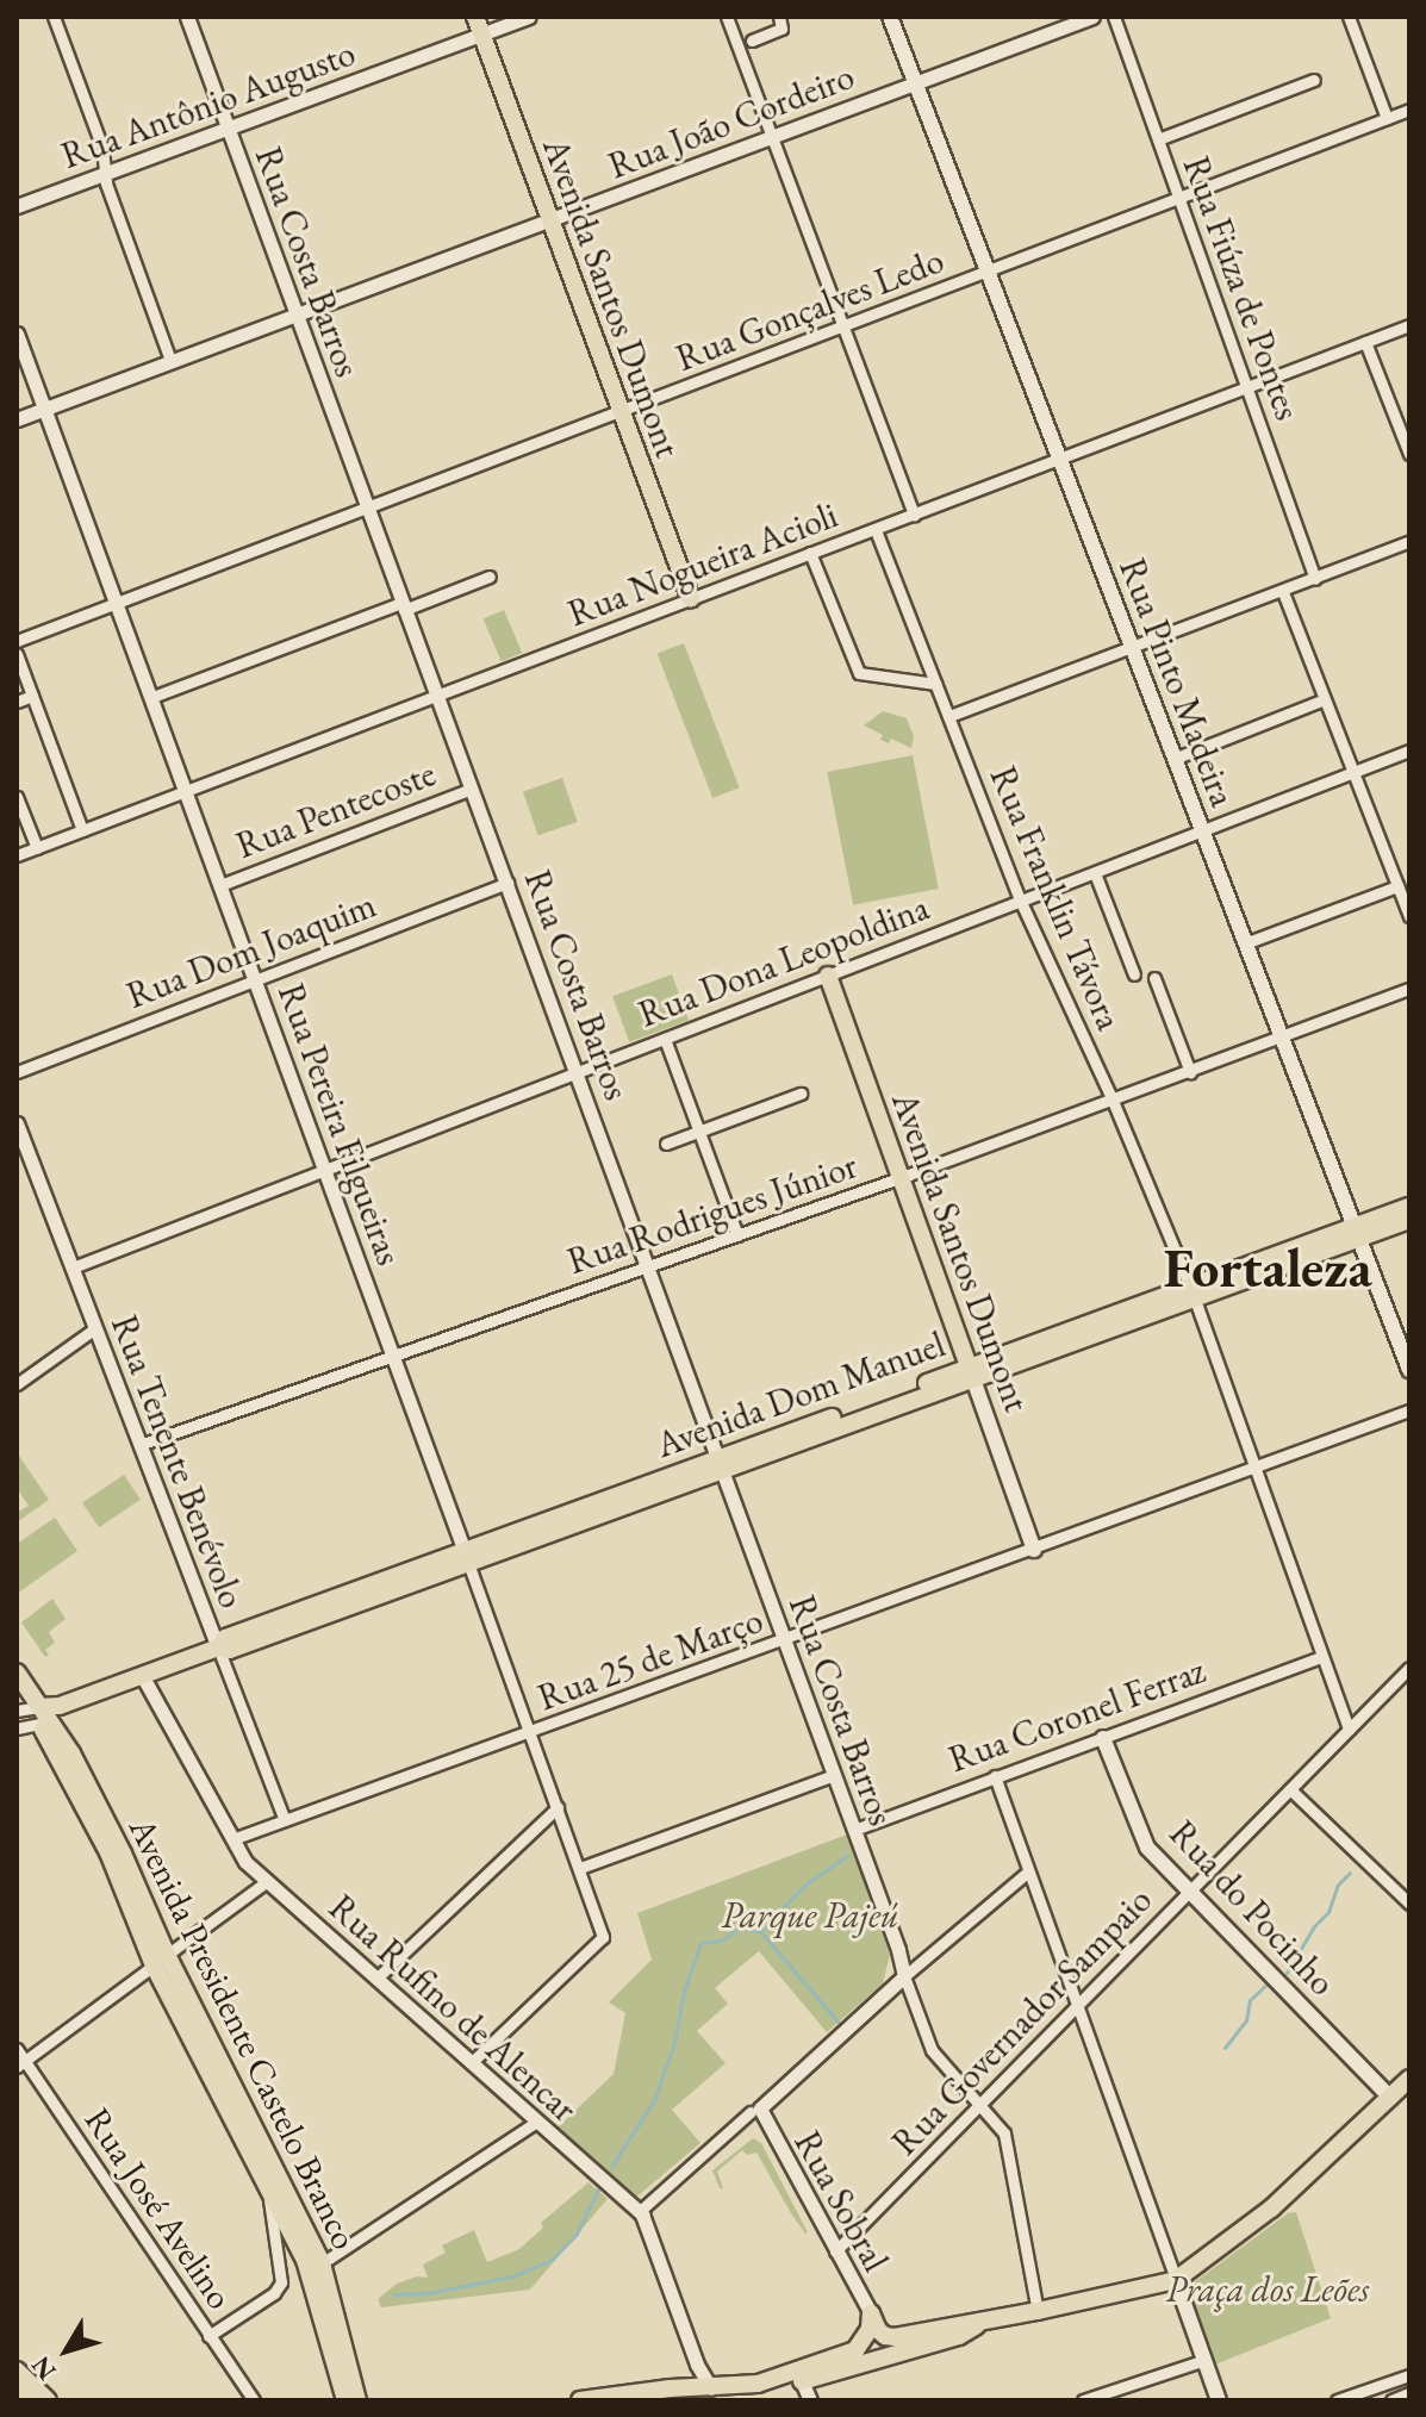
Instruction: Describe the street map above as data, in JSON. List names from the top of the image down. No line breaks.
{"streets":{"main road":["Avenida Santos Dumont","Rua Pinto Madeira","Avenida Dom Manuel","Rua do Pocinho","Avenida Presidente Castelo Branco"],"street":["Rua Antônio Augusto","Rua João Cordeiro","Rua Costa Barros","Rua Fiúza de Pontes","Rua Gonçalves Ledo","Rua Nogueira Acioli","Rua Pentecoste","Rua Franklin Távora","Rua Dom Joaquim","Rua Dona Leopoldina","Rua Pereira Filgueiras","Rua Rodrigues Júnior","Rua Tenente Benévolo","Rua 25 de Março","Rua Coronel Ferraz","Rua Rufino de Alencar","Rua Governador Sampaio","Rua Sobral","Rua José Avelino"]},"crossings":[["Rua Antônio Augusto","Rua Costa Barros"],["Rua Antônio Augusto","Avenida Santos Dumont"],["Rua João Cordeiro","Rua Costa Barros"],["Rua João Cordeiro","Avenida Santos Dumont"],["Rua João Cordeiro","Rua Pinto Madeira"],["Rua João Cordeiro","Rua Pereira Filgueiras"],["Rua Costa Barros","Rua Gonçalves Ledo"],["Rua Costa Barros","Rua Nogueira Acioli"],["Rua Costa Barros","Rua Pentecoste"],["Rua Costa Barros","Rua Dom Joaquim"],["Rua Costa Barros","Rua Dona Leopoldina"],["Rua Costa Barros","Rua Rodrigues Júnior"],["Rua Costa Barros","Avenida Dom Manuel"],["Rua Costa Barros","Rua 25 de Março"],["Rua Costa Barros","Rua Coronel Ferraz"],["Rua Fiúza de Pontes","Rua Gonçalves Ledo"],["Rua Fiúza de Pontes","Rua Nogueira Acioli"],["Avenida Santos Dumont","Rua Gonçalves Ledo"],["Avenida Santos Dumont","Rua Nogueira Acioli"],["Avenida Santos Dumont","Rua Dona Leopoldina"],["Avenida Santos Dumont","Rua Rodrigues Júnior"],["Avenida Santos Dumont","Avenida Dom Manuel"],["Avenida Santos Dumont","Rua 25 de Março"],["Rua Gonçalves Ledo","Rua Pinto Madeira"],["Rua Gonçalves Ledo","Rua Pereira Filgueiras"],["Rua Nogueira Acioli","Rua Pinto Madeira"],["Rua Nogueira Acioli","Rua Franklin Távora"],["Rua Nogueira Acioli","Rua Pereira Filgueiras"],["Rua Pinto Madeira","Rua Dona Leopoldina"],["Rua Pinto Madeira","Rua Rodrigues Júnior"],["Rua Pinto Madeira","Avenida Dom Manuel"],["Rua Pentecoste","Rua Pereira Filgueiras"],["Rua Franklin Távora","Rua Dona Leopoldina"],["Rua Franklin Távora","Rua Rodrigues Júnior"],["Rua Franklin Távora","Avenida Dom Manuel"],["Rua Franklin Távora","Rua 25 de Março"],["Rua Franklin Távora","Rua Coronel Ferraz"],["Rua Franklin Távora","Rua Governador Sampaio"],["Rua Dom Joaquim","Rua Pereira Filgueiras"],["Rua Dona Leopoldina","Rua Pereira Filgueiras"],["Rua Dona Leopoldina","Rua Tenente Benévolo"],["Rua Pereira Filgueiras","Rua Rodrigues Júnior"],["Rua Pereira Filgueiras","Avenida Dom Manuel"],["Rua Pereira Filgueiras","Rua 25 de Março"],["Rua Pereira Filgueiras","Rua Rufino de Alencar"],["Rua Rodrigues Júnior","Rua Tenente Benévolo"],["Avenida Dom Manuel","Rua Tenente Benévolo"],["Avenida Dom Manuel","Rua Rufino de Alencar"],["Avenida Dom Manuel","Avenida Presidente Castelo Branco"],["Rua Tenente Benévolo","Rua 25 de Março"],["Rua 25 de Março","Rua Rufino de Alencar"],["Rua Coronel Ferraz","Rua do Pocinho"],["Rua do Pocinho","Rua Governador Sampaio"],["Rua Governador Sampaio","Rua Sobral"]],"districts":["Fortaleza"],"parks":["Parque Pajeú","Praça dos Leões"],"north":"bottom left"}
